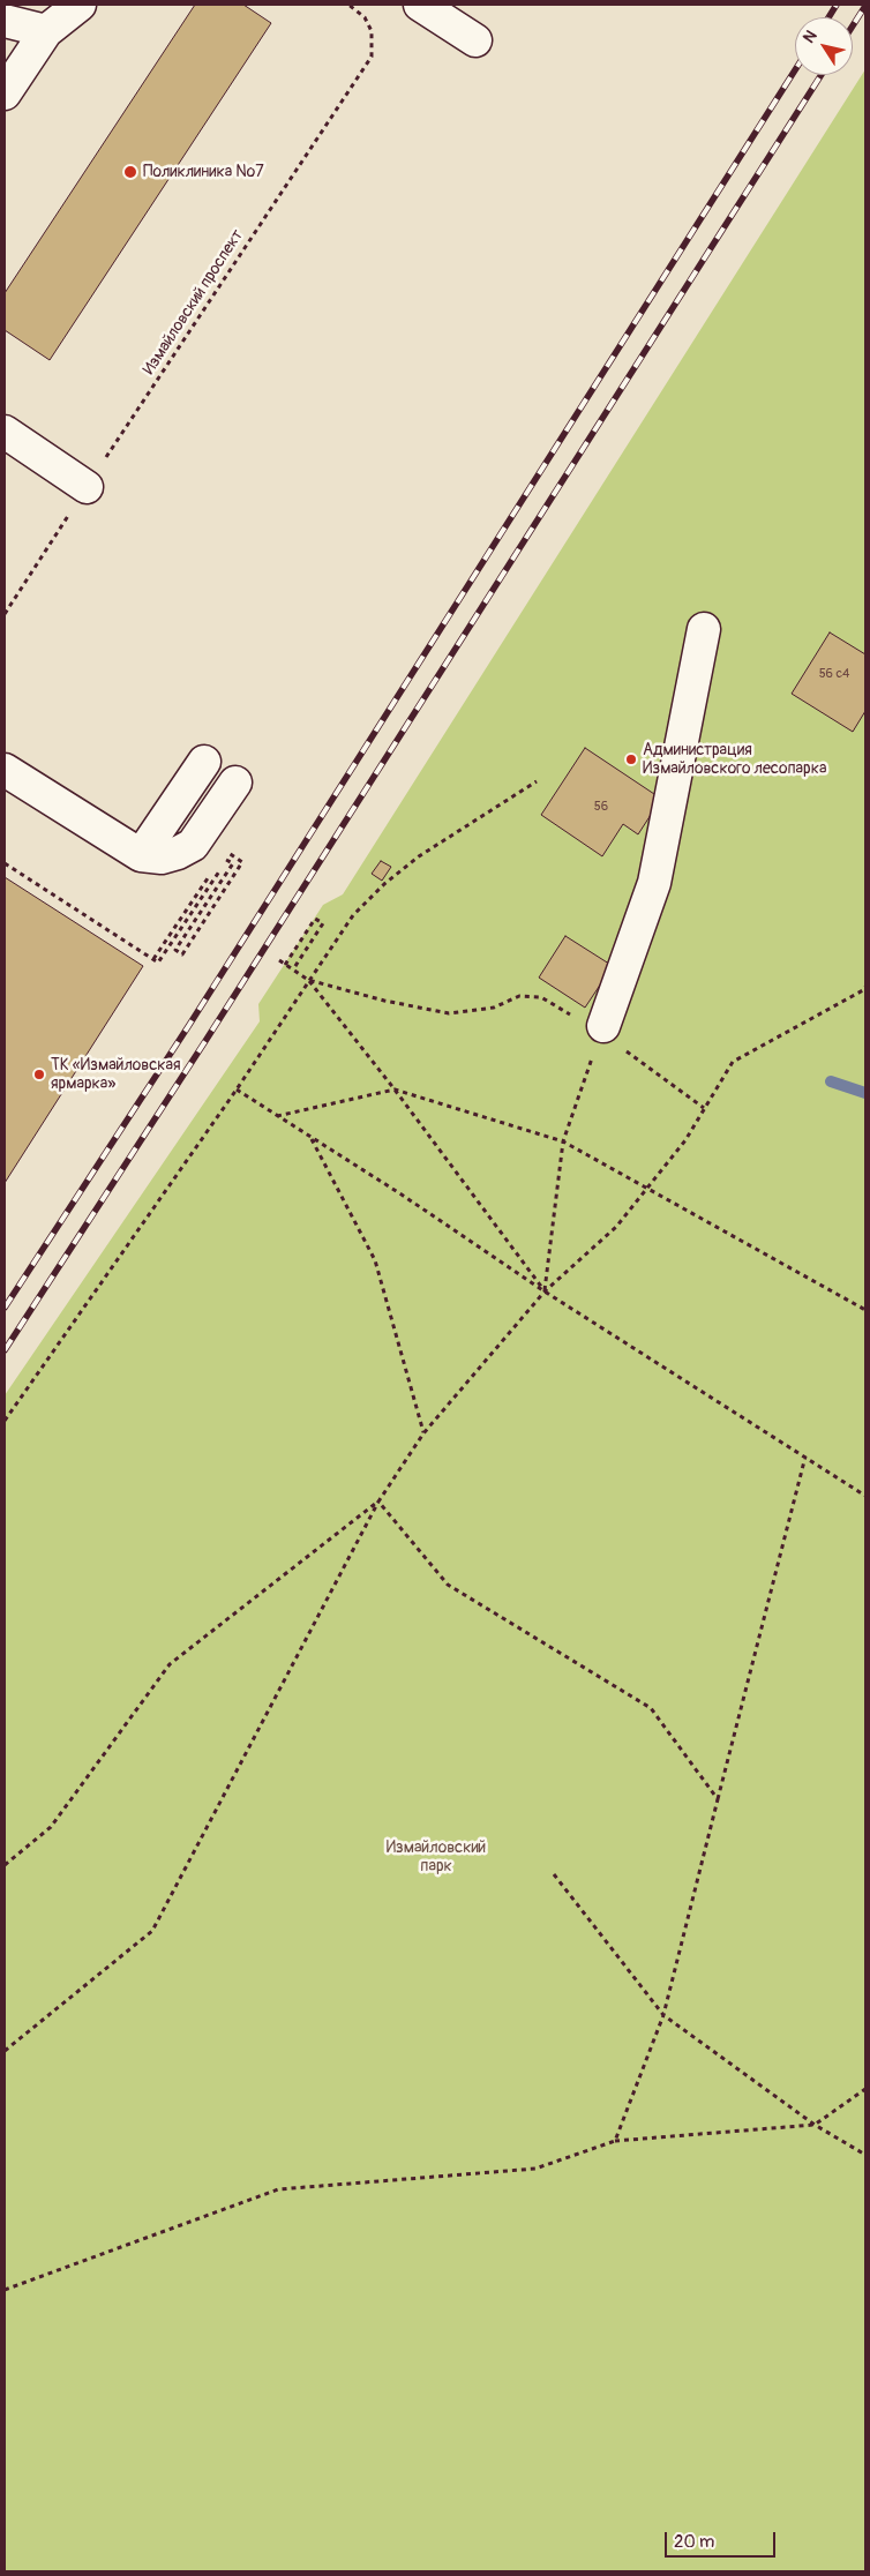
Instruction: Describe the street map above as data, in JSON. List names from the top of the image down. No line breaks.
{"streets":{"path":["Измайловский проспект"]},"parks":["Измайловский парк"],"places":["Поликлиника №7","Администрация Измайловского лесопарка","ТК «Измайловская ярмарка»"],"house_numbers":["56 с4","56"],"scale_bar":"20 m","north":"top left"}
